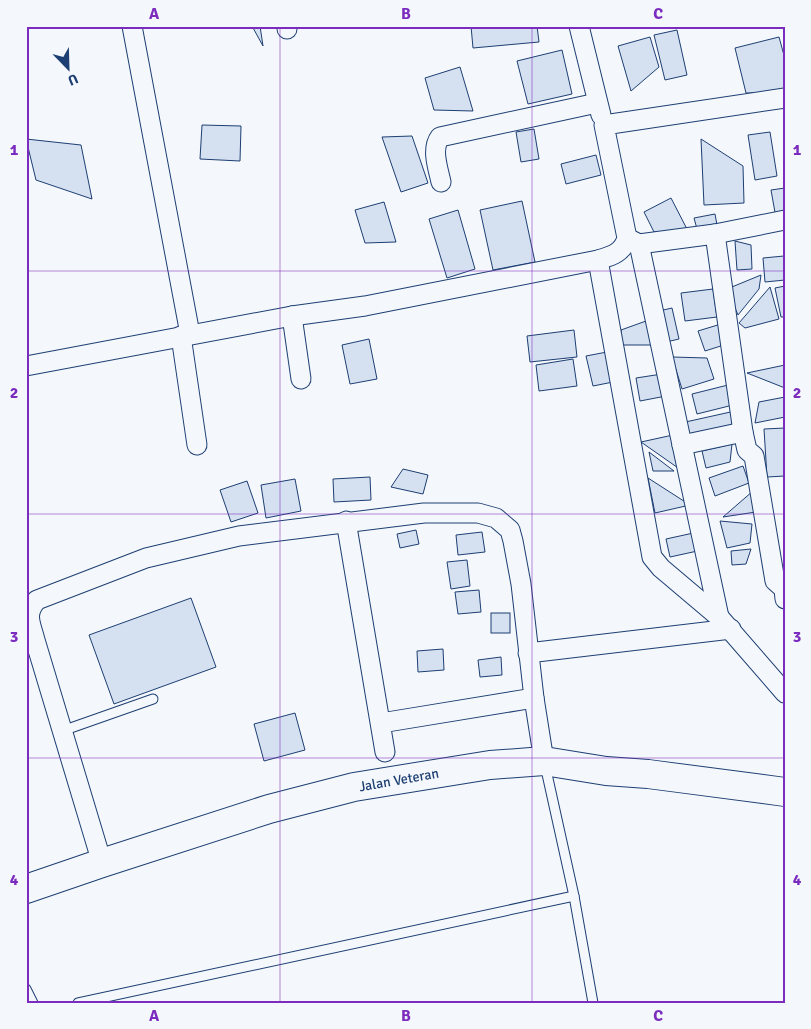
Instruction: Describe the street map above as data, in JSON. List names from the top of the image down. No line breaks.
{"streets":{"main road":["Jalan Veteran"]},"north":"bottom right","grid":{"columns":["A","B","C"],"rows":["1","2","3","4"]}}
